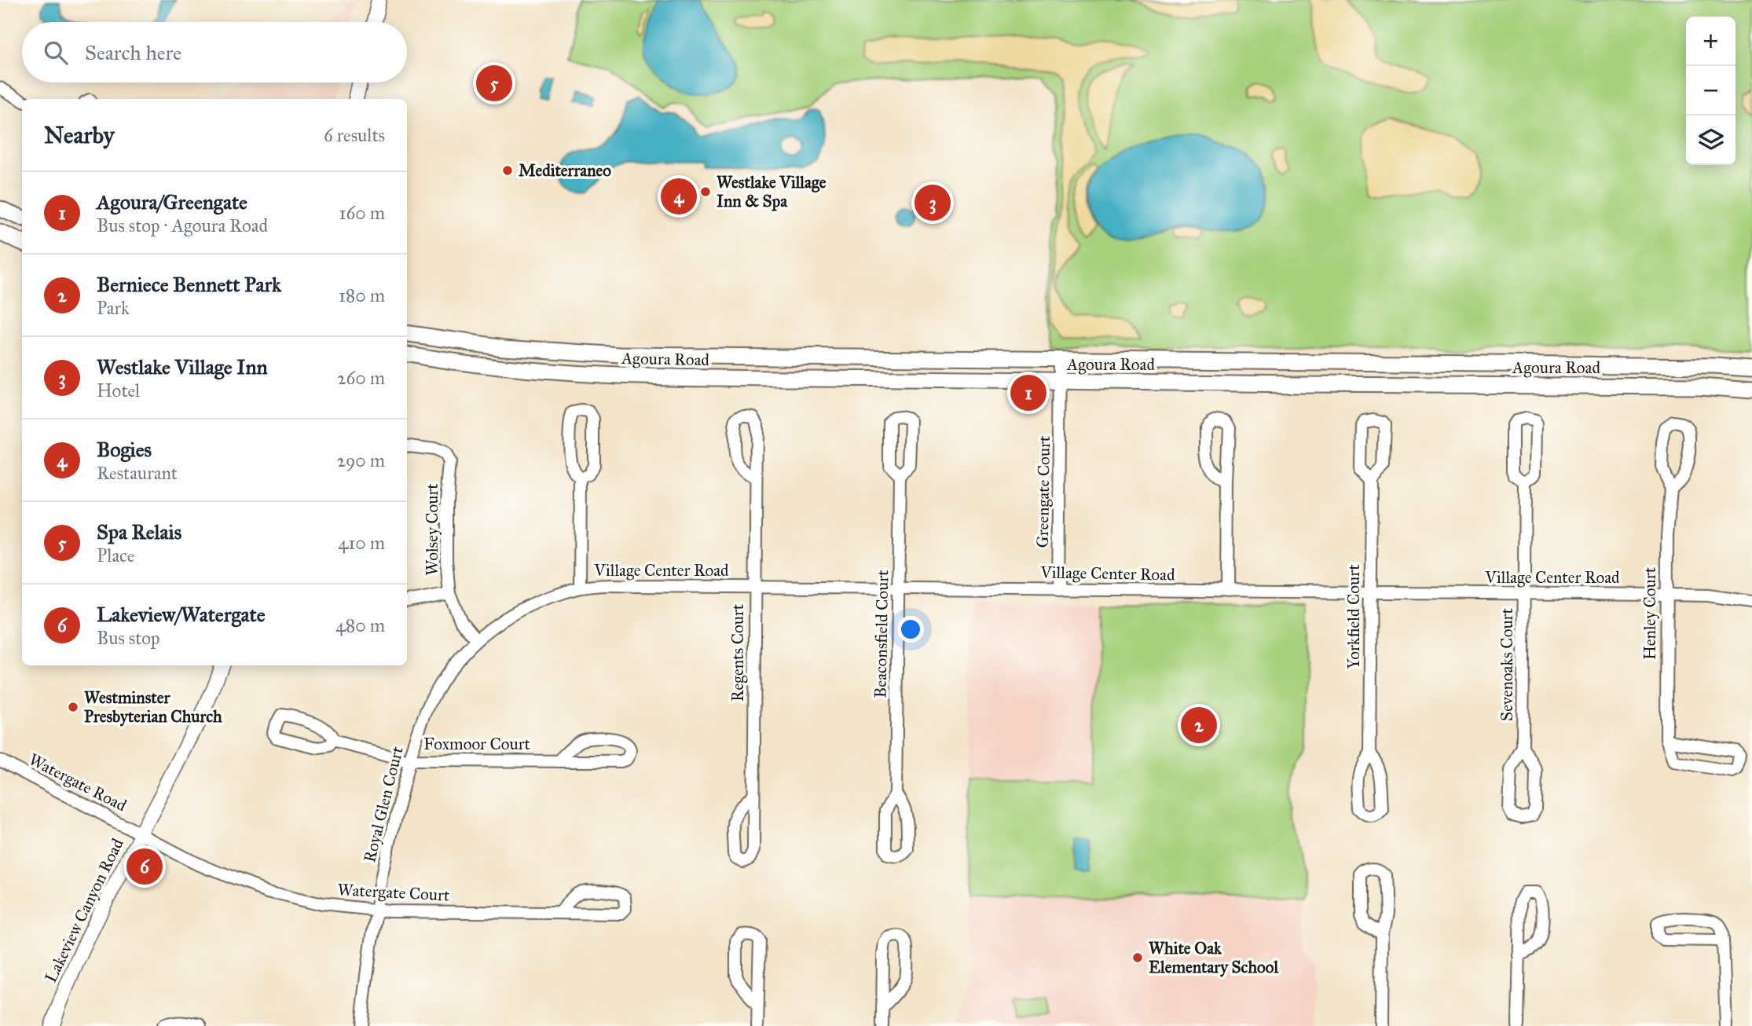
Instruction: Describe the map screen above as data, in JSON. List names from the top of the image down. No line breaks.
{"streets":{"main road":["Agoura Road"],"street":["Greengate Court","Wolsey Court","Village Center Road","Henley Court","Yorkfield Court","Beaconsfield Court","Regents Court","Sevenoaks Court","Foxmoor Court","Watergate Road","Royal Glen Court","Watergate Court","Lakeview Canyon Road"]},"crossings":[["Agoura Road","Greengate Court"],["Greengate Court","Village Center Road"],["Wolsey Court","Village Center Road"],["Wolsey Court","Royal Glen Court"],["Village Center Road","Henley Court"],["Village Center Road","Yorkfield Court"],["Village Center Road","Beaconsfield Court"],["Village Center Road","Regents Court"],["Village Center Road","Sevenoaks Court"],["Village Center Road","Royal Glen Court"],["Foxmoor Court","Royal Glen Court"],["Watergate Road","Watergate Court"],["Watergate Road","Lakeview Canyon Road"],["Royal Glen Court","Watergate Court"],["Watergate Court","Lakeview Canyon Road"]],"places":["Mediterraneo","Westlake Village Inn & Spa","Westminster Presbyterian Church","White Oak Elementary School"],"page":{"map_buttons":["+","−"],"search":"Search here","pins":["5","4","3","1","2","6"],"heading":["Nearby","6 results"],"list":[{"mark":"1","name":"Agoura/Greengate","note":"Bus stop · Agoura Road","value":"160 m"},{"mark":"2","name":"Berniece Bennett Park","note":"Park","value":"180 m"},{"mark":"3","name":"Westlake Village Inn","note":"Hotel","value":"260 m"},{"mark":"4","name":"Bogies","note":"Restaurant","value":"290 m"},{"mark":"5","name":"Spa Relais","note":"Place","value":"410 m"},{"mark":"6","name":"Lakeview/Watergate","note":"Bus stop","value":"480 m"}]}}
